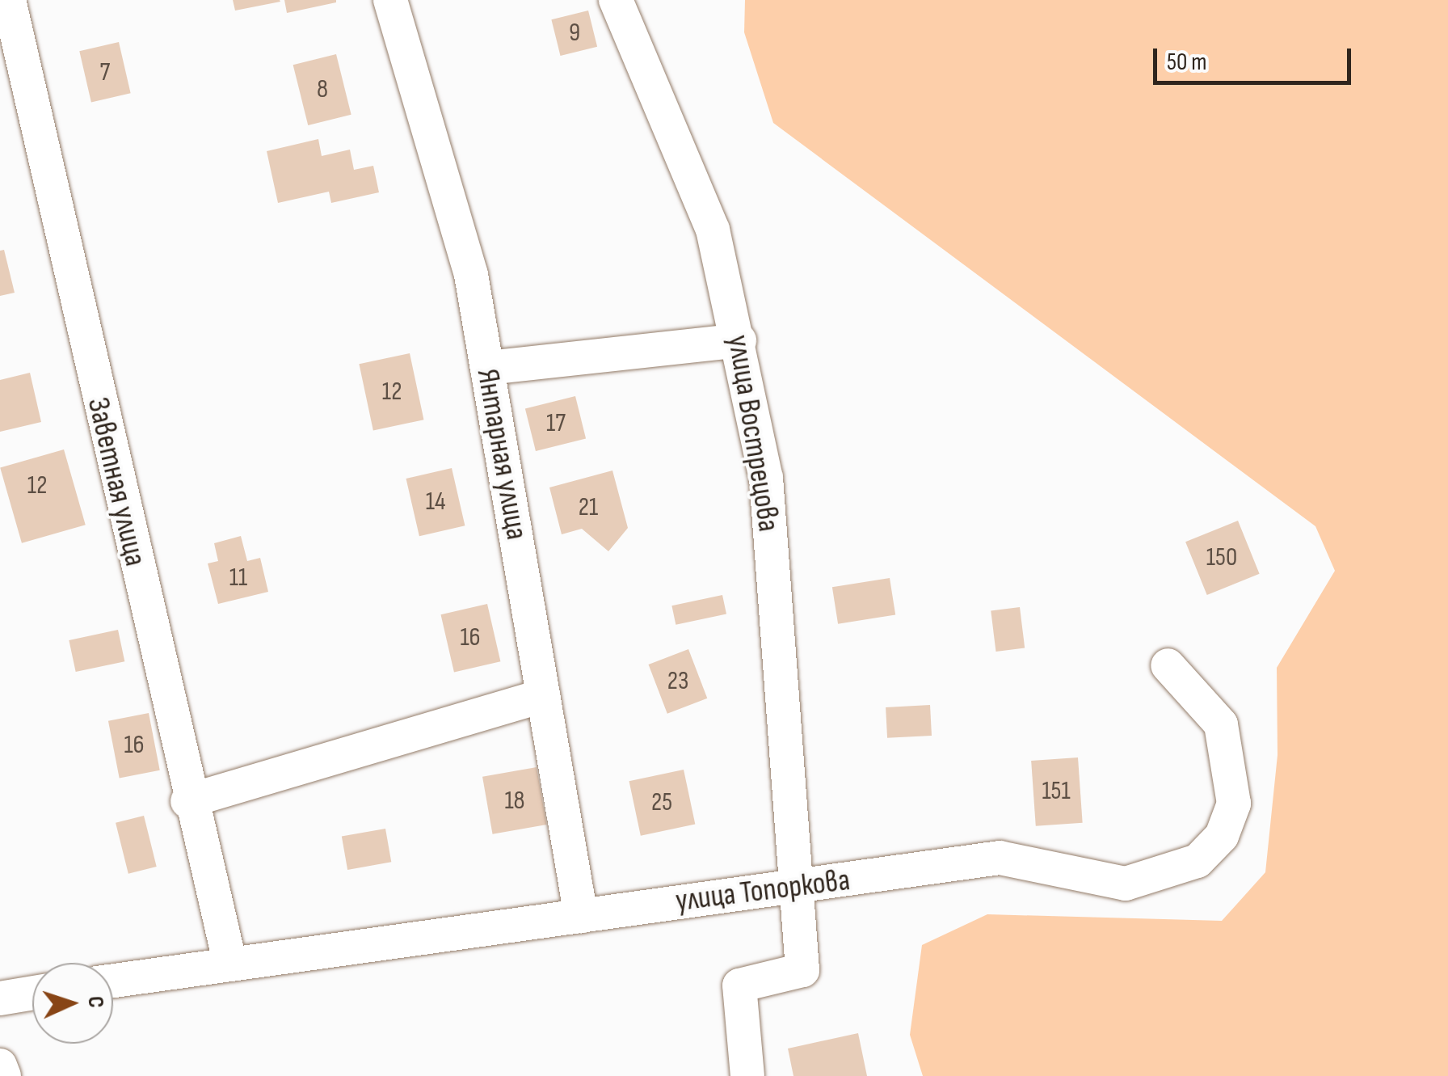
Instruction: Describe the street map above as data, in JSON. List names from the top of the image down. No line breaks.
{"streets":{"street":["улица Вострецова","Янтарная улица","Заветная улица","улица Топоркова"]},"crossings":[["улица Вострецова","улица Топоркова"],["Янтарная улица","улица Топоркова"],["Заветная улица","улица Топоркова"]],"house_numbers":["9","7","8","12","17","12","14","21","150","11","16","23","16","151","18","25"],"scale_bar":"50 m","north":"right"}
